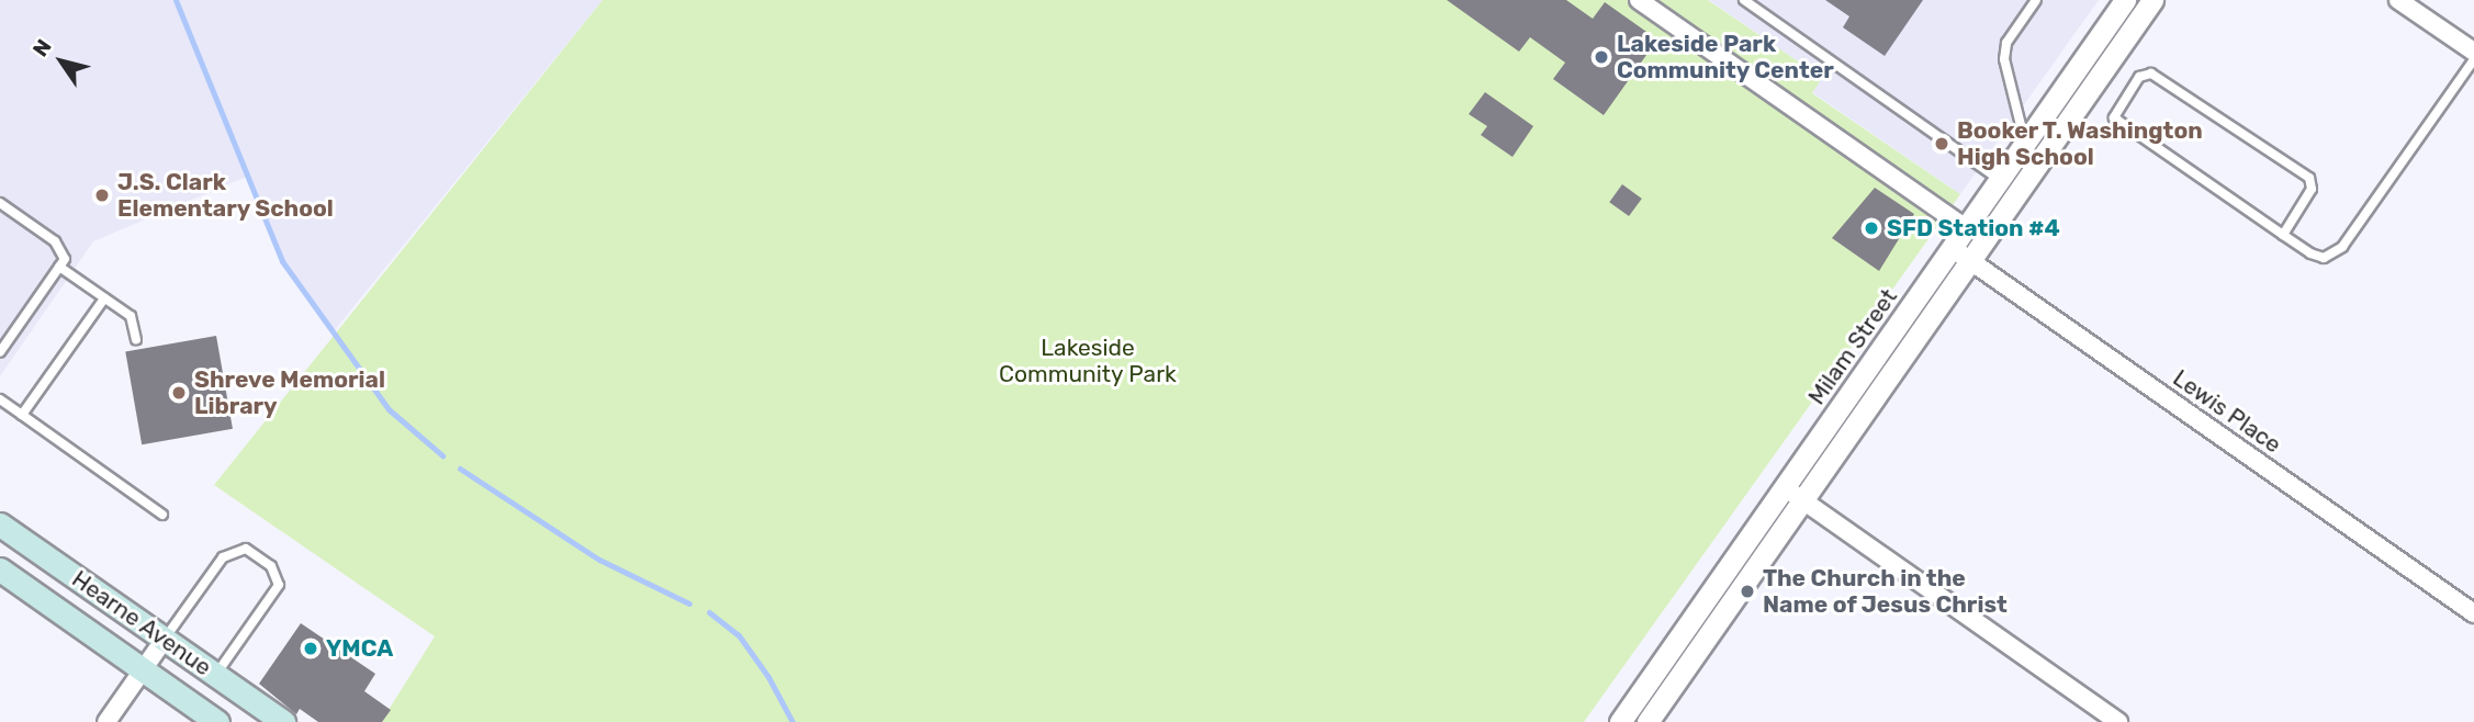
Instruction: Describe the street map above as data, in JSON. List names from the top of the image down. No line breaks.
{"streets":{"main road":["Hearne Avenue"],"street":["Milam Street","Lewis Place"]},"crossings":[["Milam Street","Lewis Place"]],"parks":["Lakeside Community Park"],"places":["Lakeside Park Community Center","Booker T. Washington High School","J.S. Clark Elementary School","SFD Station #4","Shreve Memorial Library","The Church in the Name of Jesus Christ","YMCA"],"north":"top left"}
